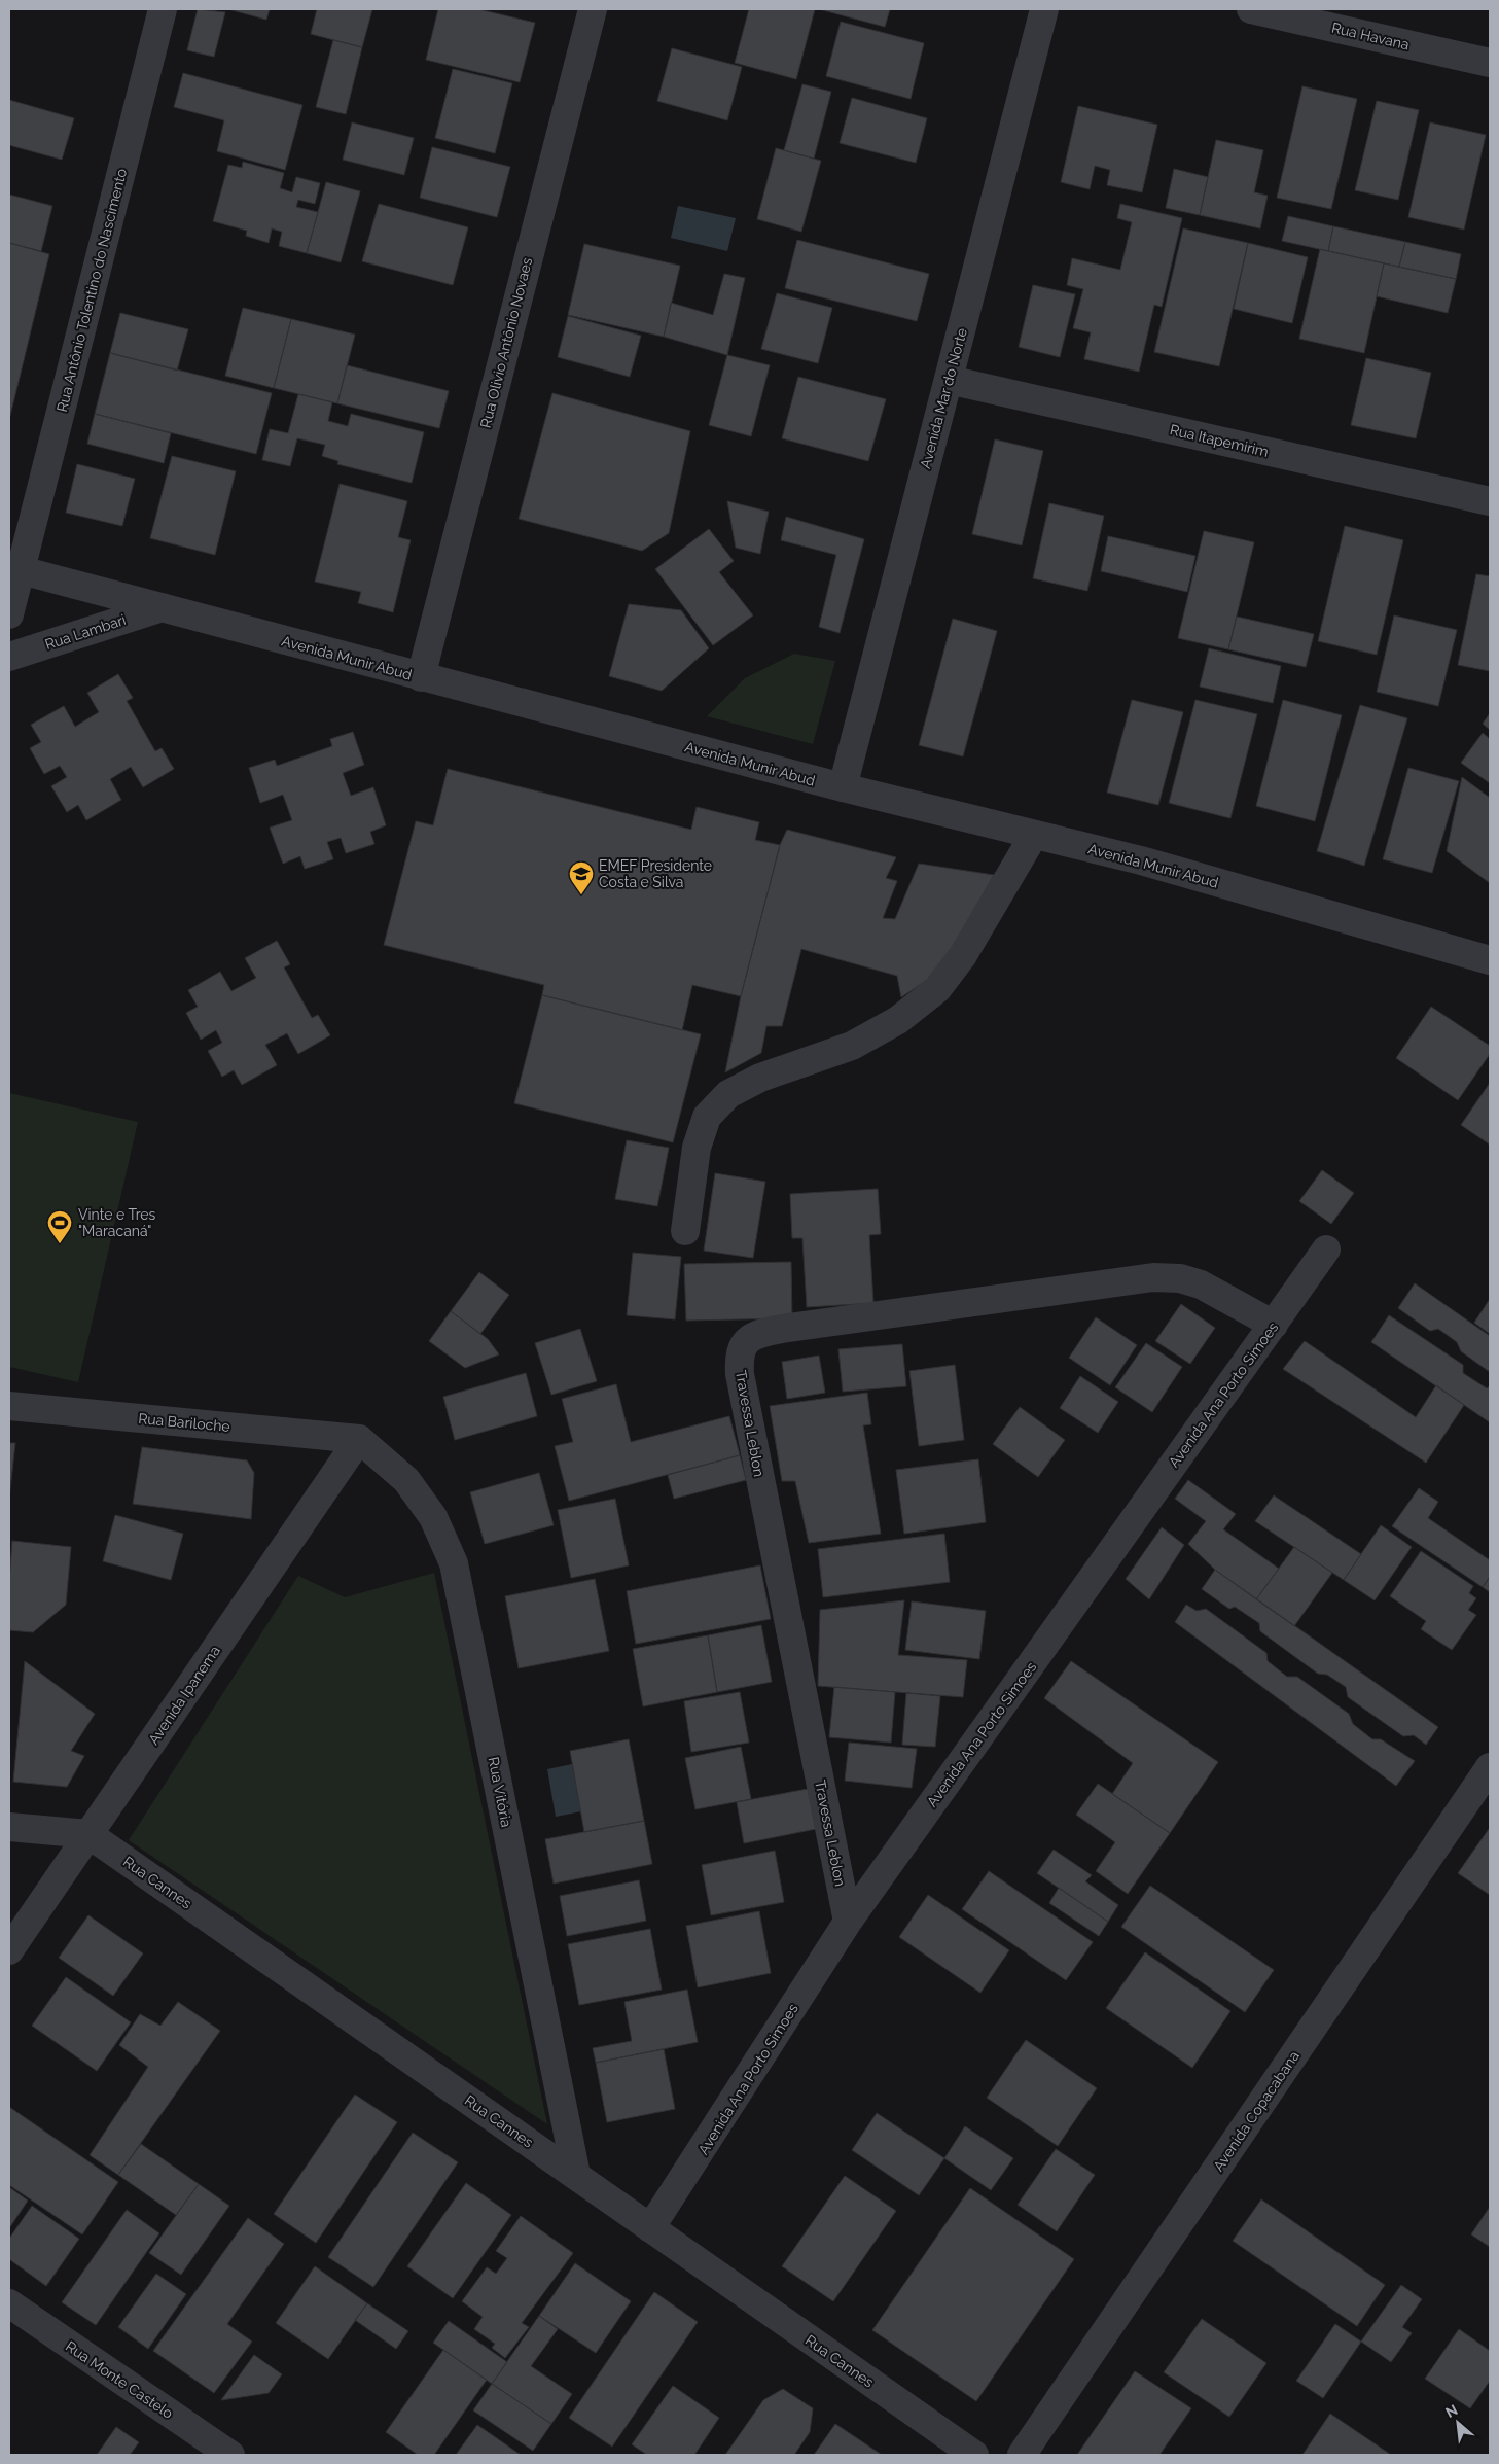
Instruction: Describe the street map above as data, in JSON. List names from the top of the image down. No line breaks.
{"streets":{"street":["Rua Havana","Rua Antônio Tolentino do Nascimento","Rua Olivio Antônio Novaes","Avenida Mar do Norte","Rua Itapemirim","Rua Lambari","Avenida Munir Abud","Avenida Ana Porto Simoes","Rua Bariloche","Travessa Leblon","Avenida Ipanema","Rua Vitória","Rua Cannes","Avenida Copacabana","Rua Monte Castelo"]},"crossings":[["Rua Antônio Tolentino do Nascimento","Avenida Munir Abud"],["Rua Olivio Antônio Novaes","Avenida Munir Abud"],["Avenida Mar do Norte","Rua Itapemirim"],["Avenida Mar do Norte","Avenida Munir Abud"],["Rua Lambari","Avenida Munir Abud"],["Avenida Ana Porto Simoes","Travessa Leblon"],["Avenida Ana Porto Simoes","Rua Cannes"],["Rua Bariloche","Avenida Ipanema"],["Rua Bariloche","Rua Vitória"],["Avenida Ipanema","Rua Vitória"],["Avenida Ipanema","Rua Cannes"],["Rua Vitória","Rua Cannes"]],"places":{"school or university":["EMEF Presidente Costa e Silva"],"sports":["Vinte e Tres \"Maracaná\""]},"north":"top left"}
